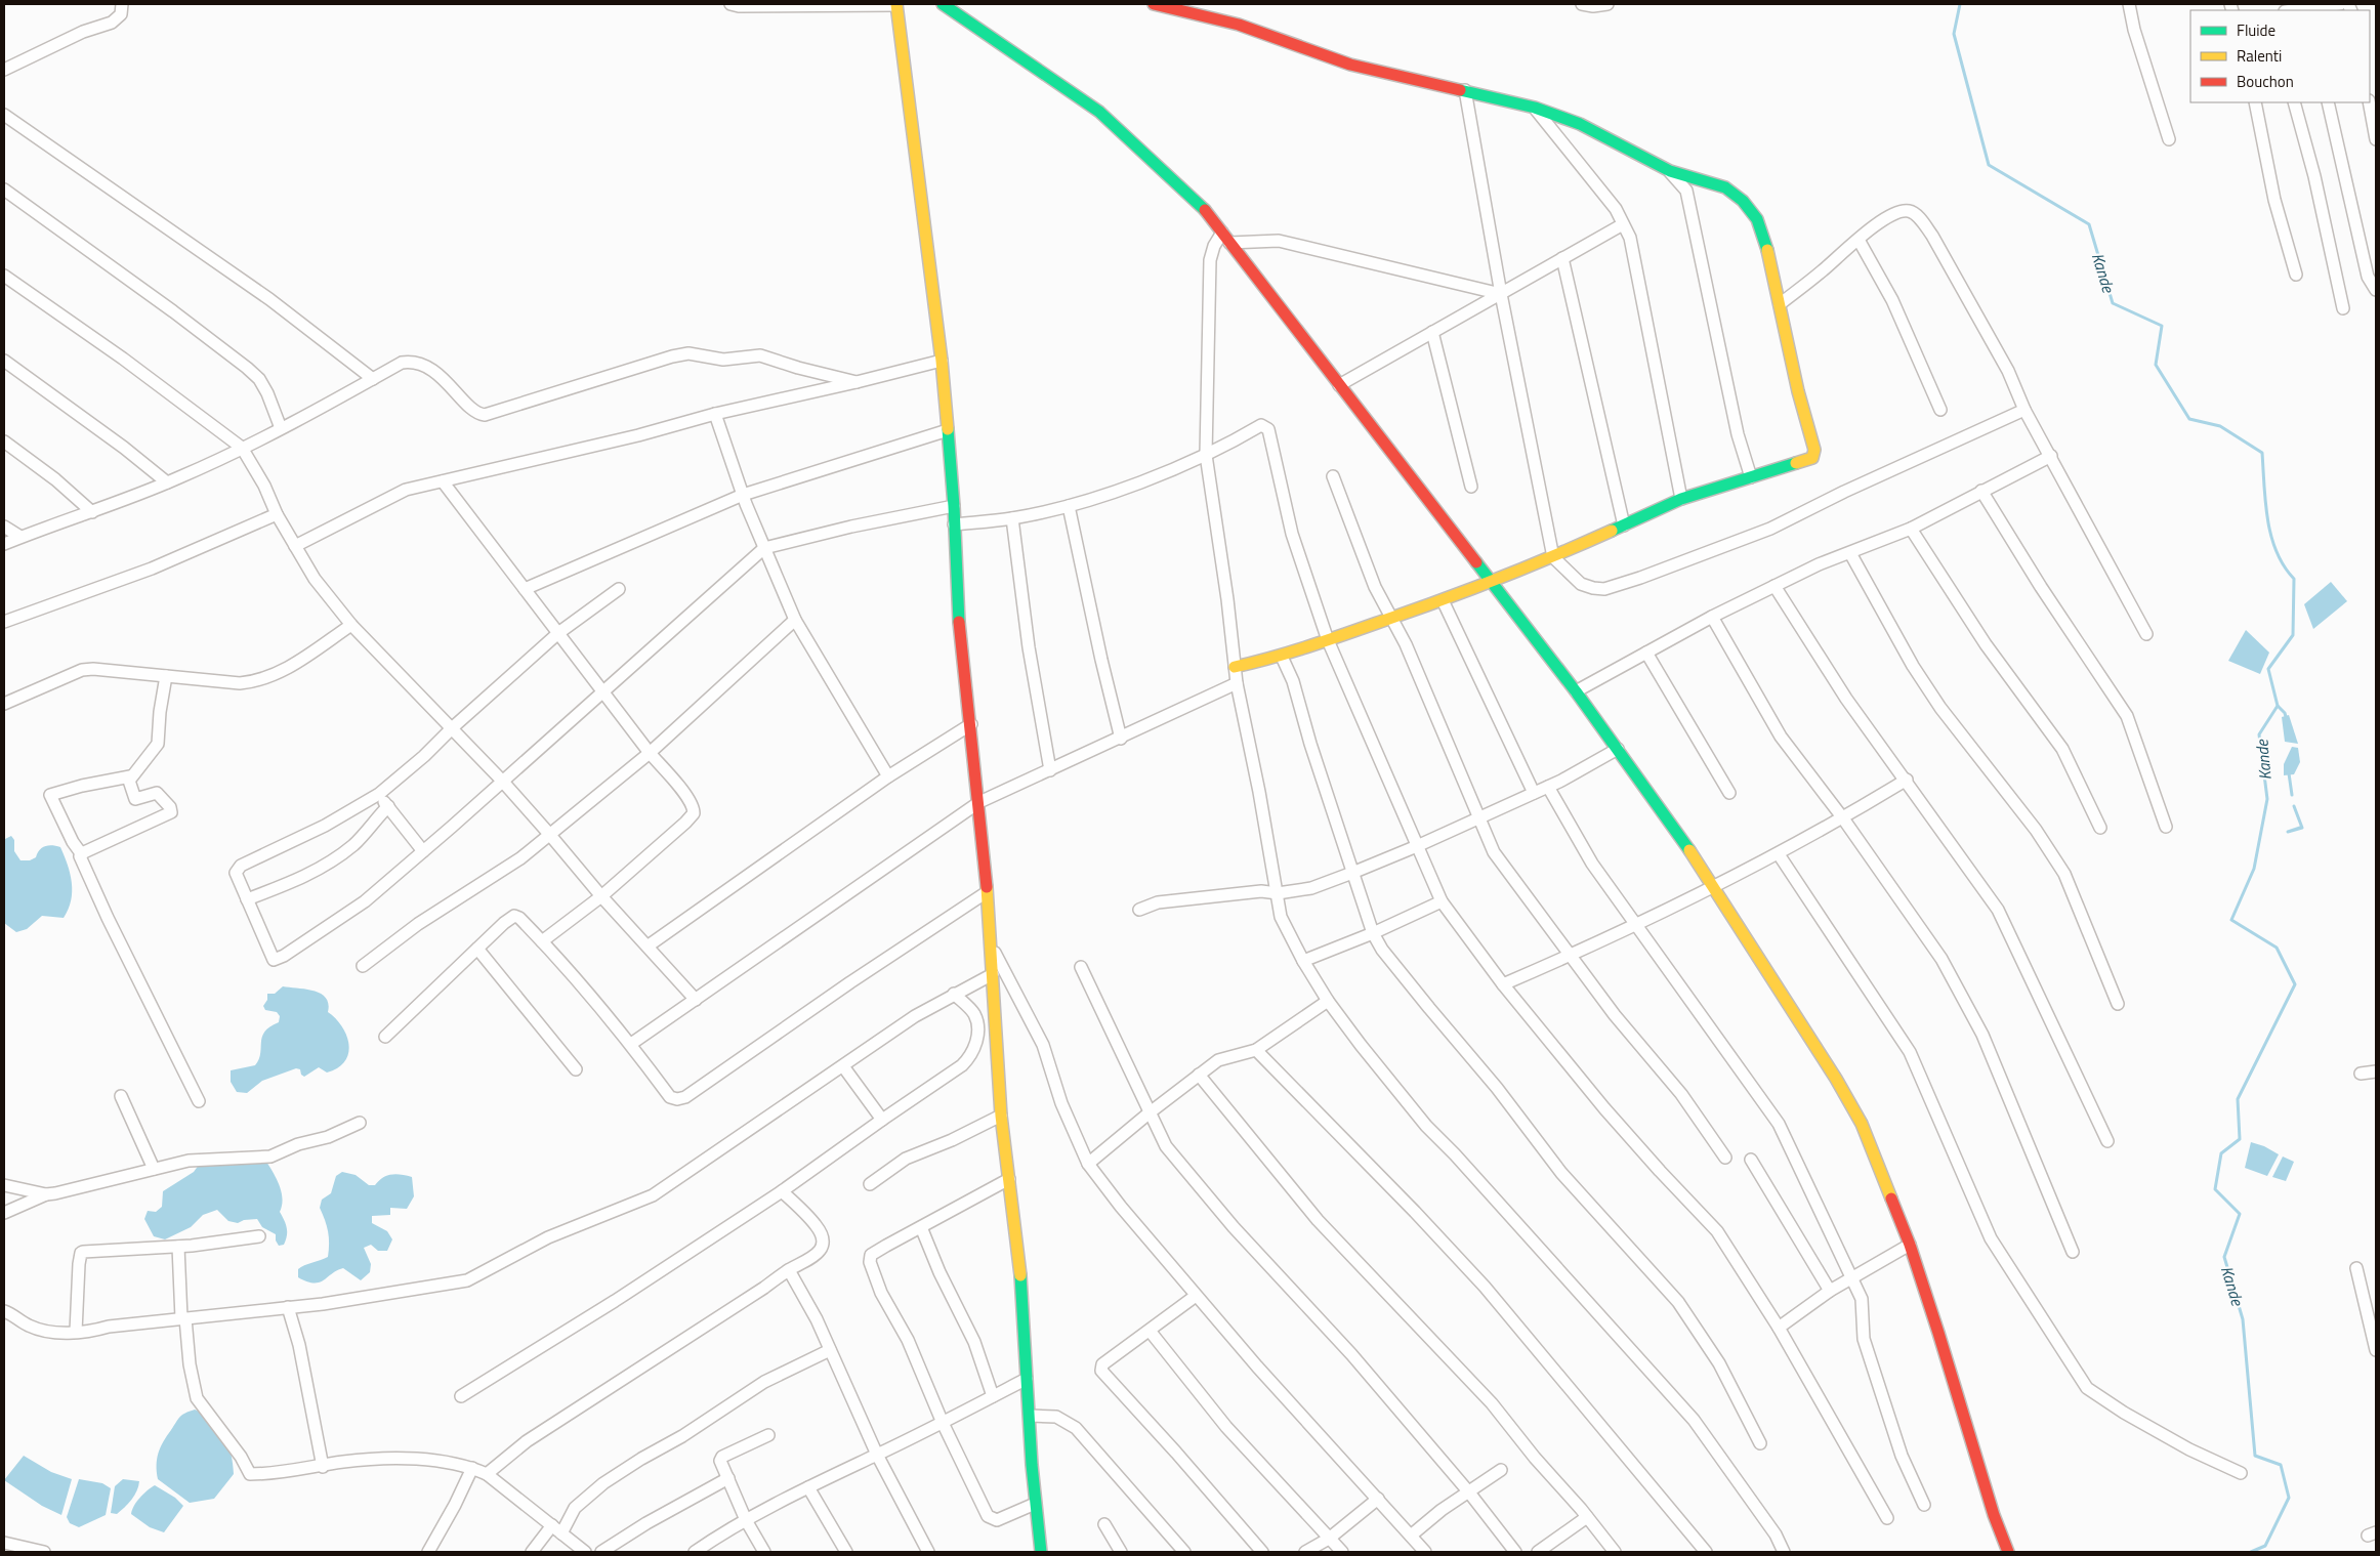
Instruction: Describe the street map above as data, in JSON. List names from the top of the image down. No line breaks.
{"water":["Kande"],"legend":["Fluide","Ralenti","Bouchon"]}
